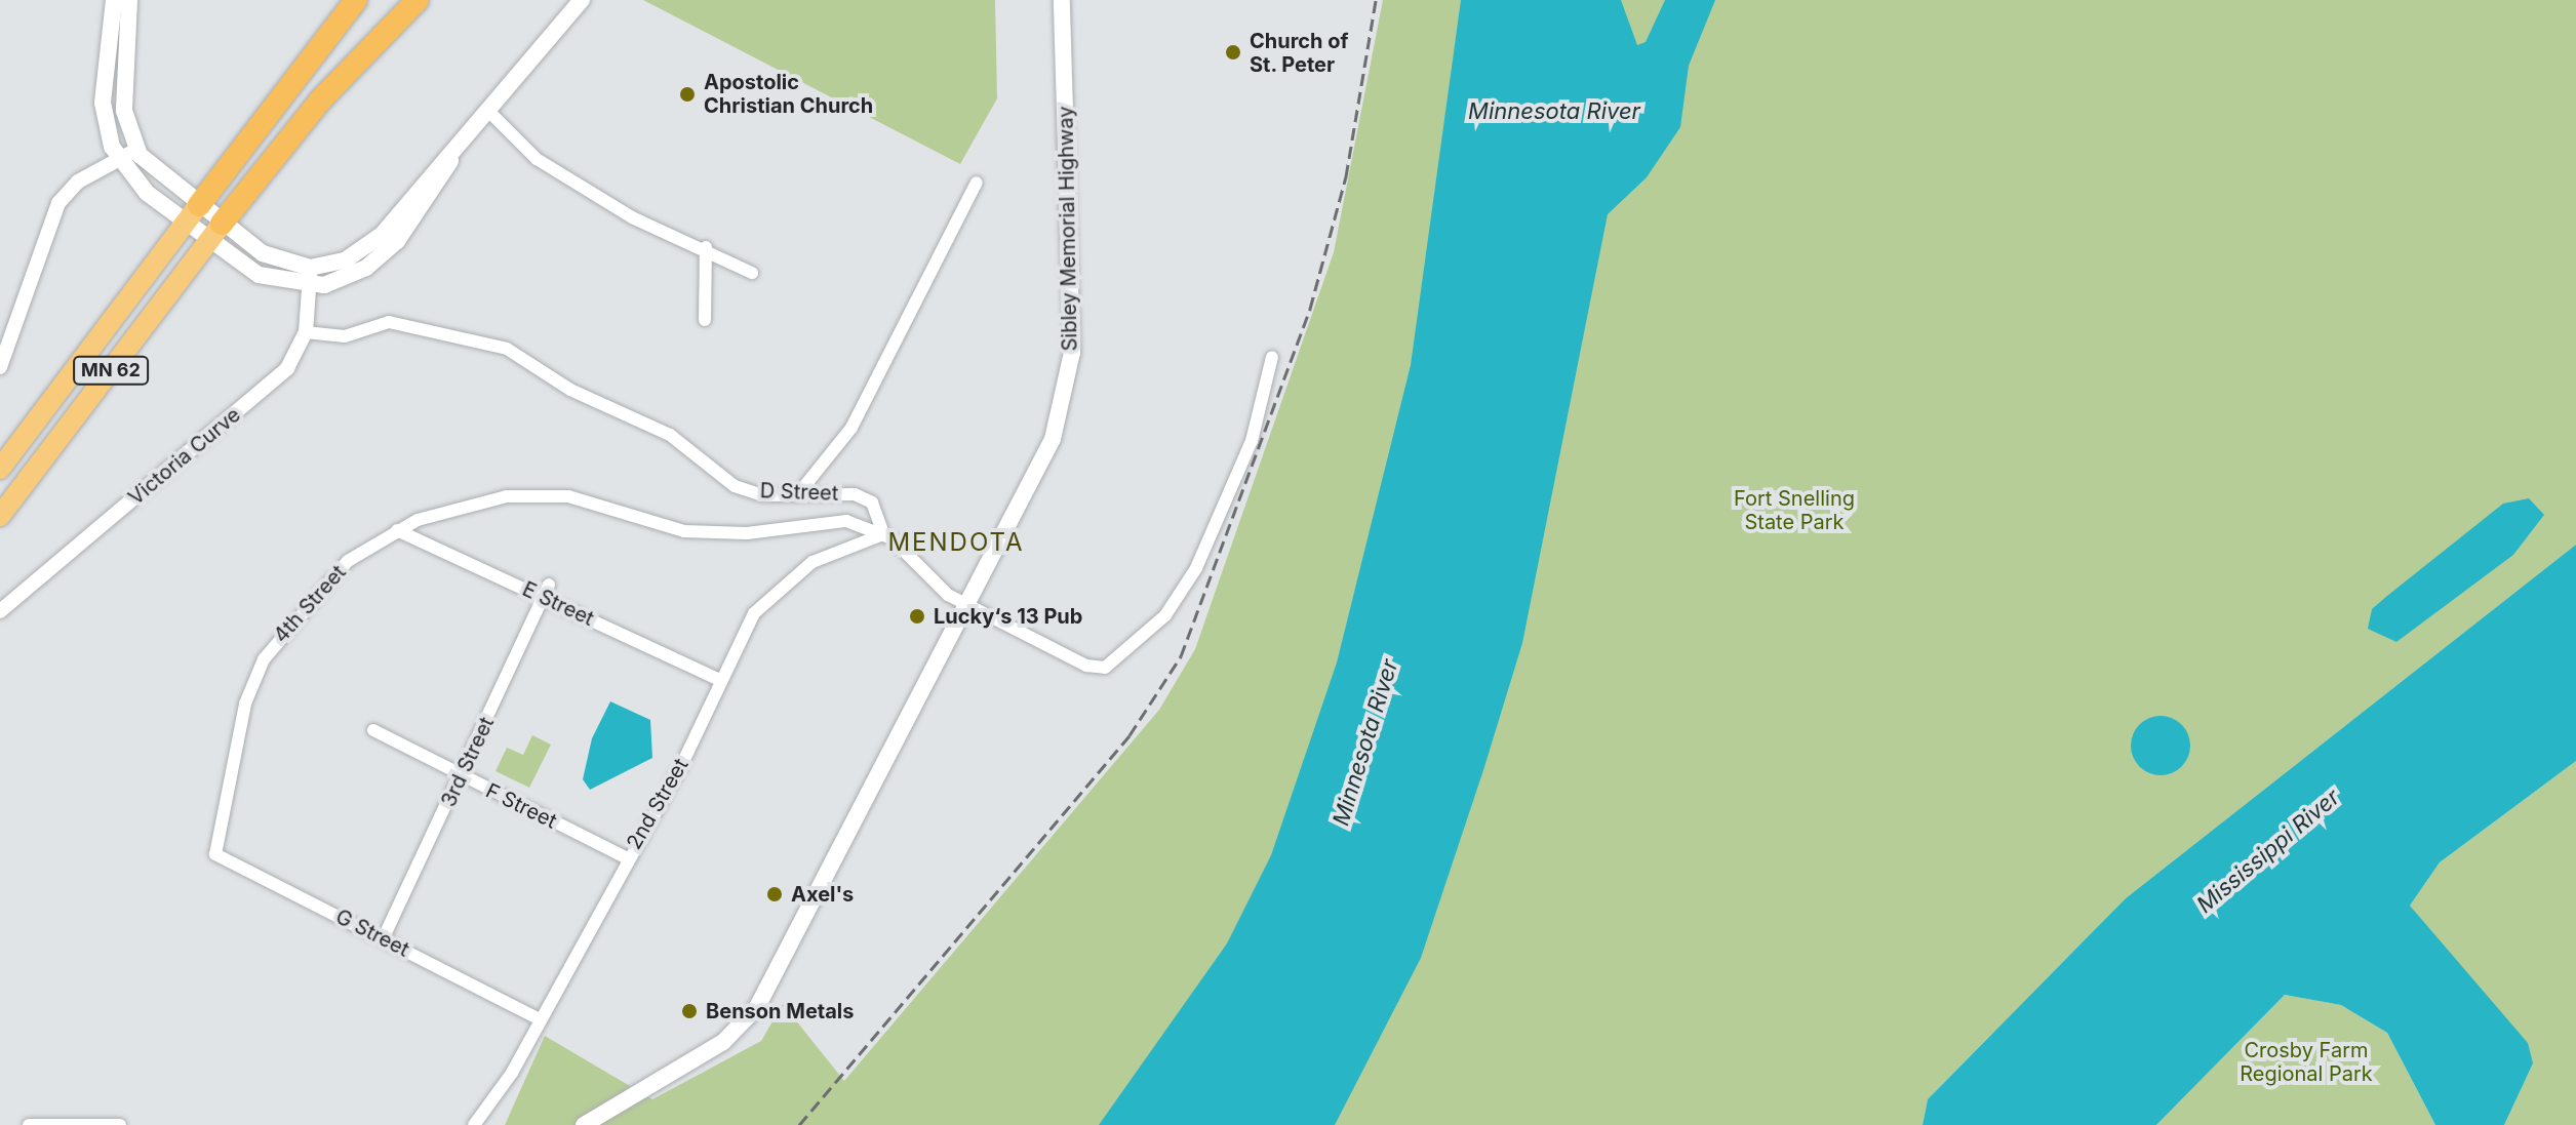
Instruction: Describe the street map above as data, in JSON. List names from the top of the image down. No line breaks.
{"streets":{"highway":["MN 62"],"main road":["Sibley Memorial Highway"],"street":["Victoria Curve","D Street","4th Street","E Street","3rd Street","2nd Street","F Street","G Street"]},"crossings":[["Sibley Memorial Highway","D Street"],["Victoria Curve","D Street"],["D Street","4th Street"],["D Street","2nd Street"],["4th Street","E Street"],["4th Street","2nd Street"],["4th Street","G Street"],["E Street","3rd Street"],["E Street","2nd Street"],["3rd Street","F Street"],["3rd Street","G Street"],["2nd Street","F Street"],["2nd Street","G Street"]],"districts":["MENDOTA"],"water":["Minnesota River","Mississippi River"],"parks":["Fort Snelling State Park","Crosby Farm Regional Park"],"places":["Church of St. Peter","Apostolic Christian Church","Lucky‘s 13 Pub","Axel's","Benson Metals"]}
